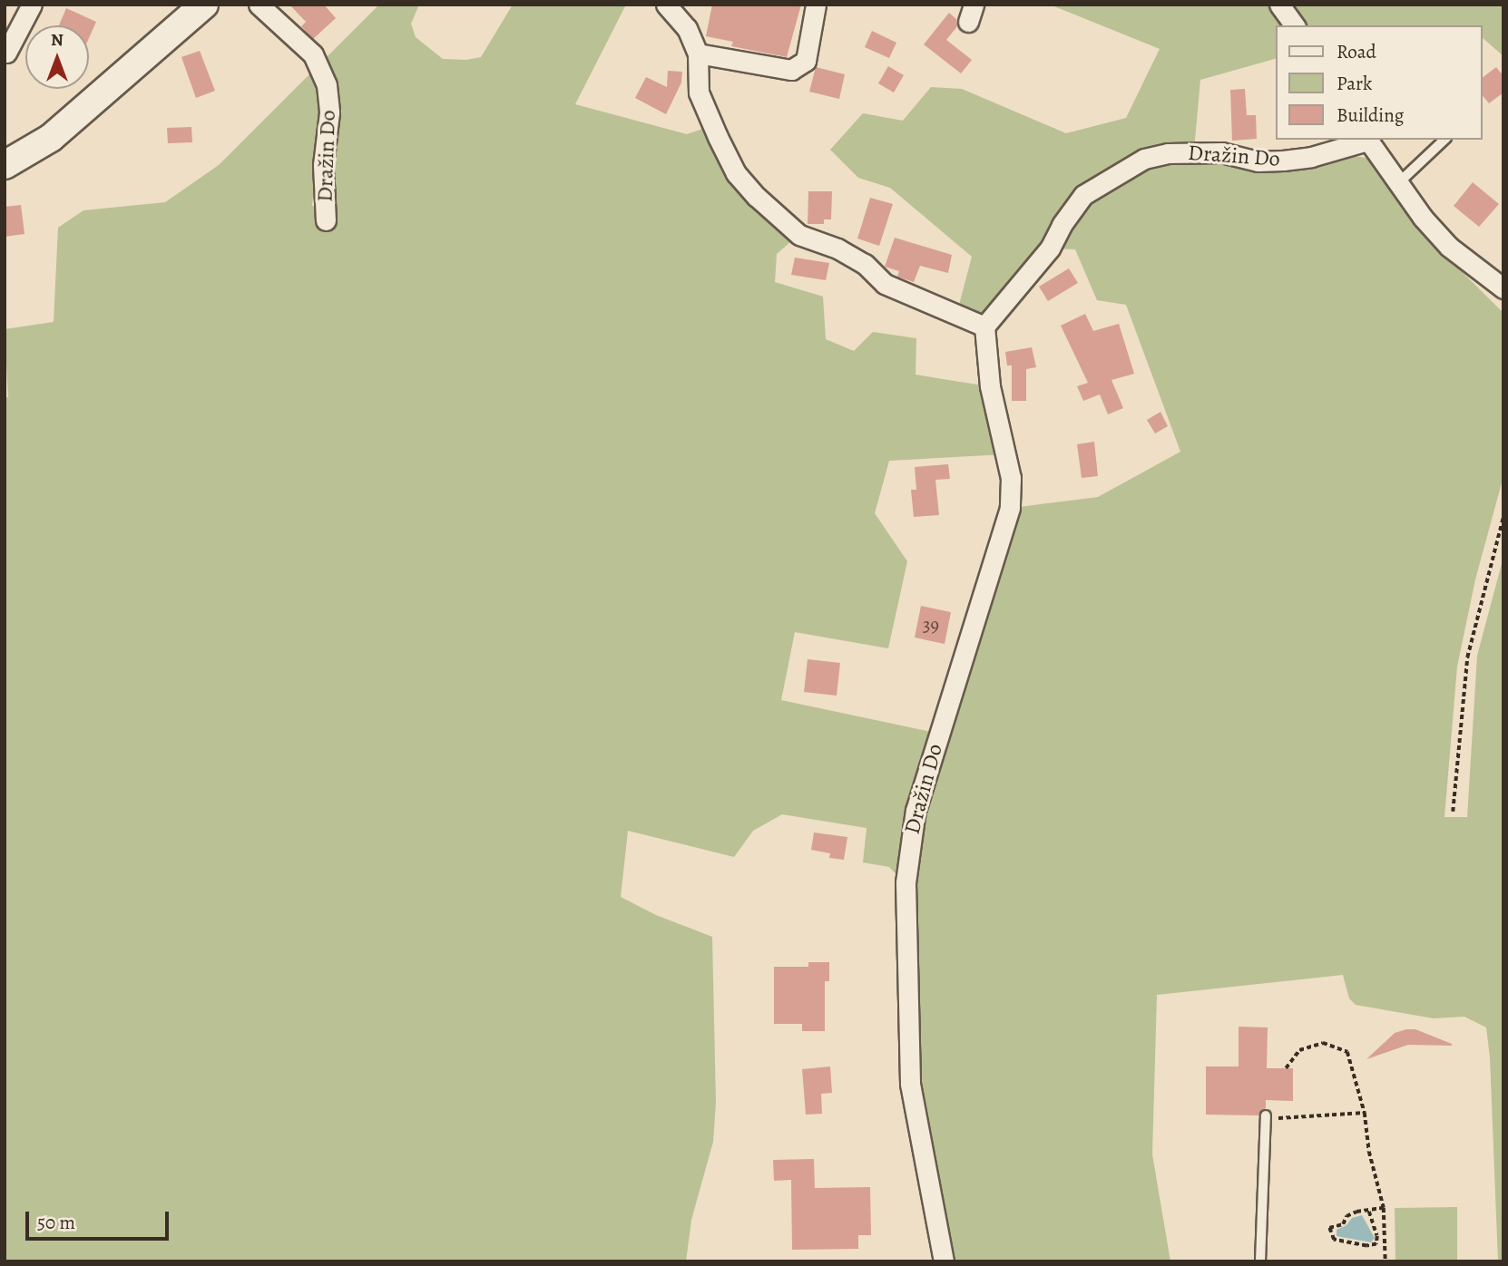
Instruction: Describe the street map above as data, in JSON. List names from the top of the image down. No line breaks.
{"streets":{"street":["Dražin Do"]},"house_numbers":["39"],"legend":["Road","Park","Building"],"scale_bar":"50 m","north":"top"}
